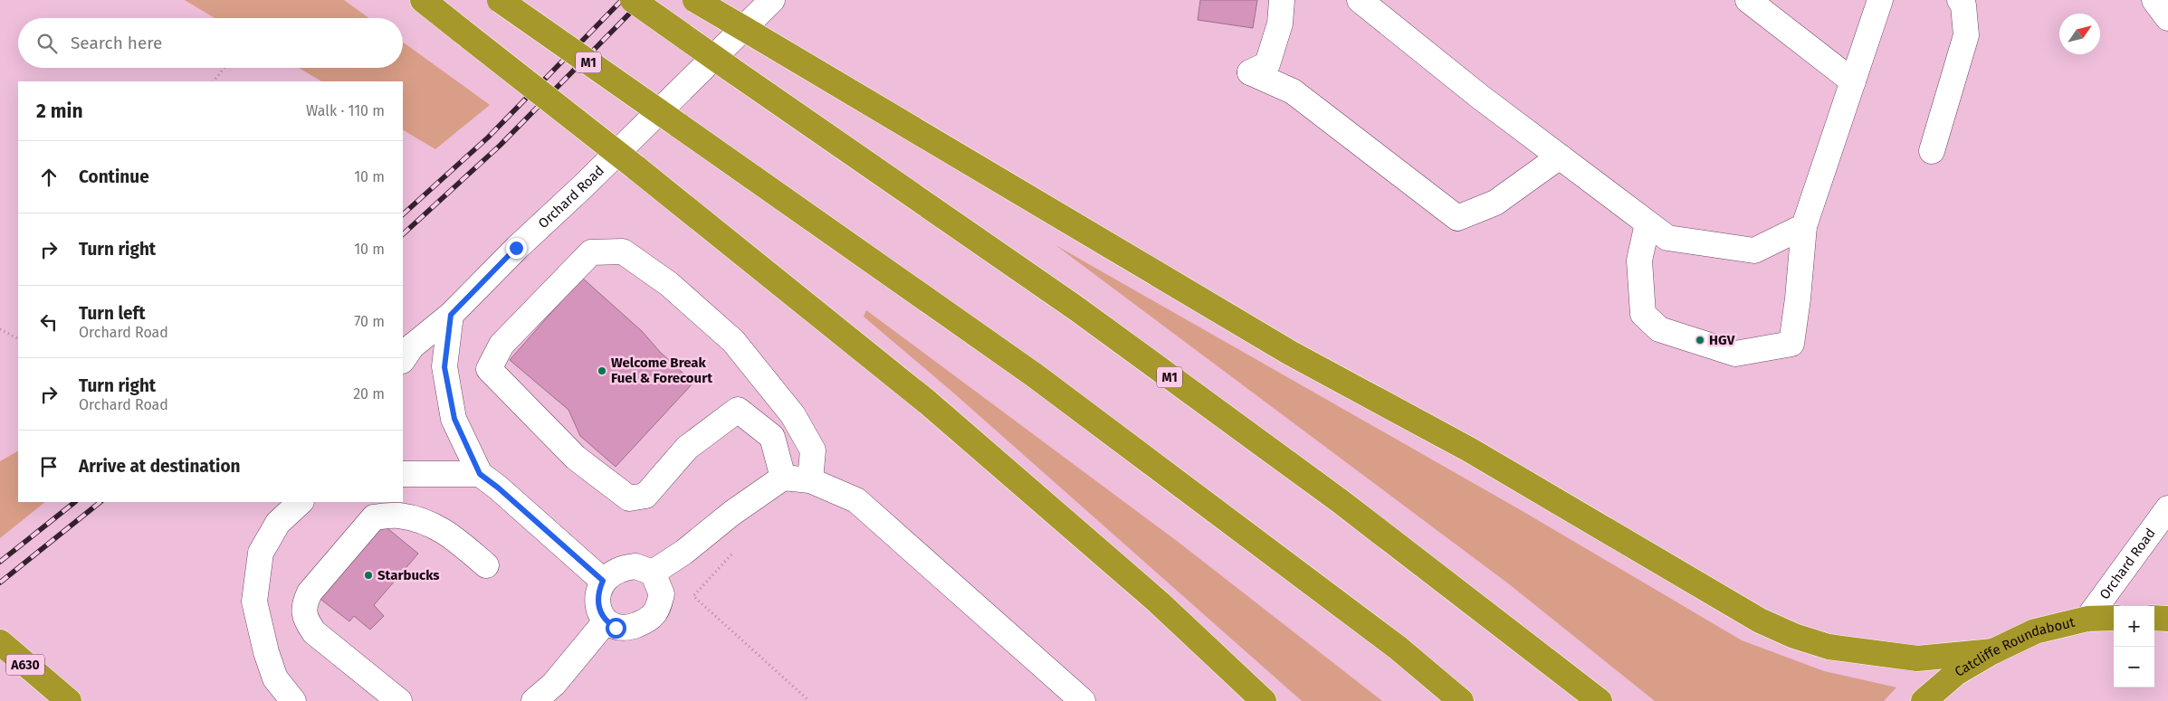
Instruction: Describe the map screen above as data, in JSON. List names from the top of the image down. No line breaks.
{"streets":{"highway":["M1","Catcliffe Roundabout","A630"],"lane":["Orchard Road"]},"crossings":[["Orchard Road","Catcliffe Roundabout"]],"places":["HGV","Welcome Break Fuel & Forecourt","Starbucks"],"north":"top right","page":{"search":"Search here","heading":["2 min","Walk · 110 m"],"list":[["Continue","10 m"],["Turn right","10 m"],["Turn left","Orchard Road","70 m"],["Turn right","Orchard Road","20 m"],"Arrive at destination"],"map_buttons":["+","−"]}}
